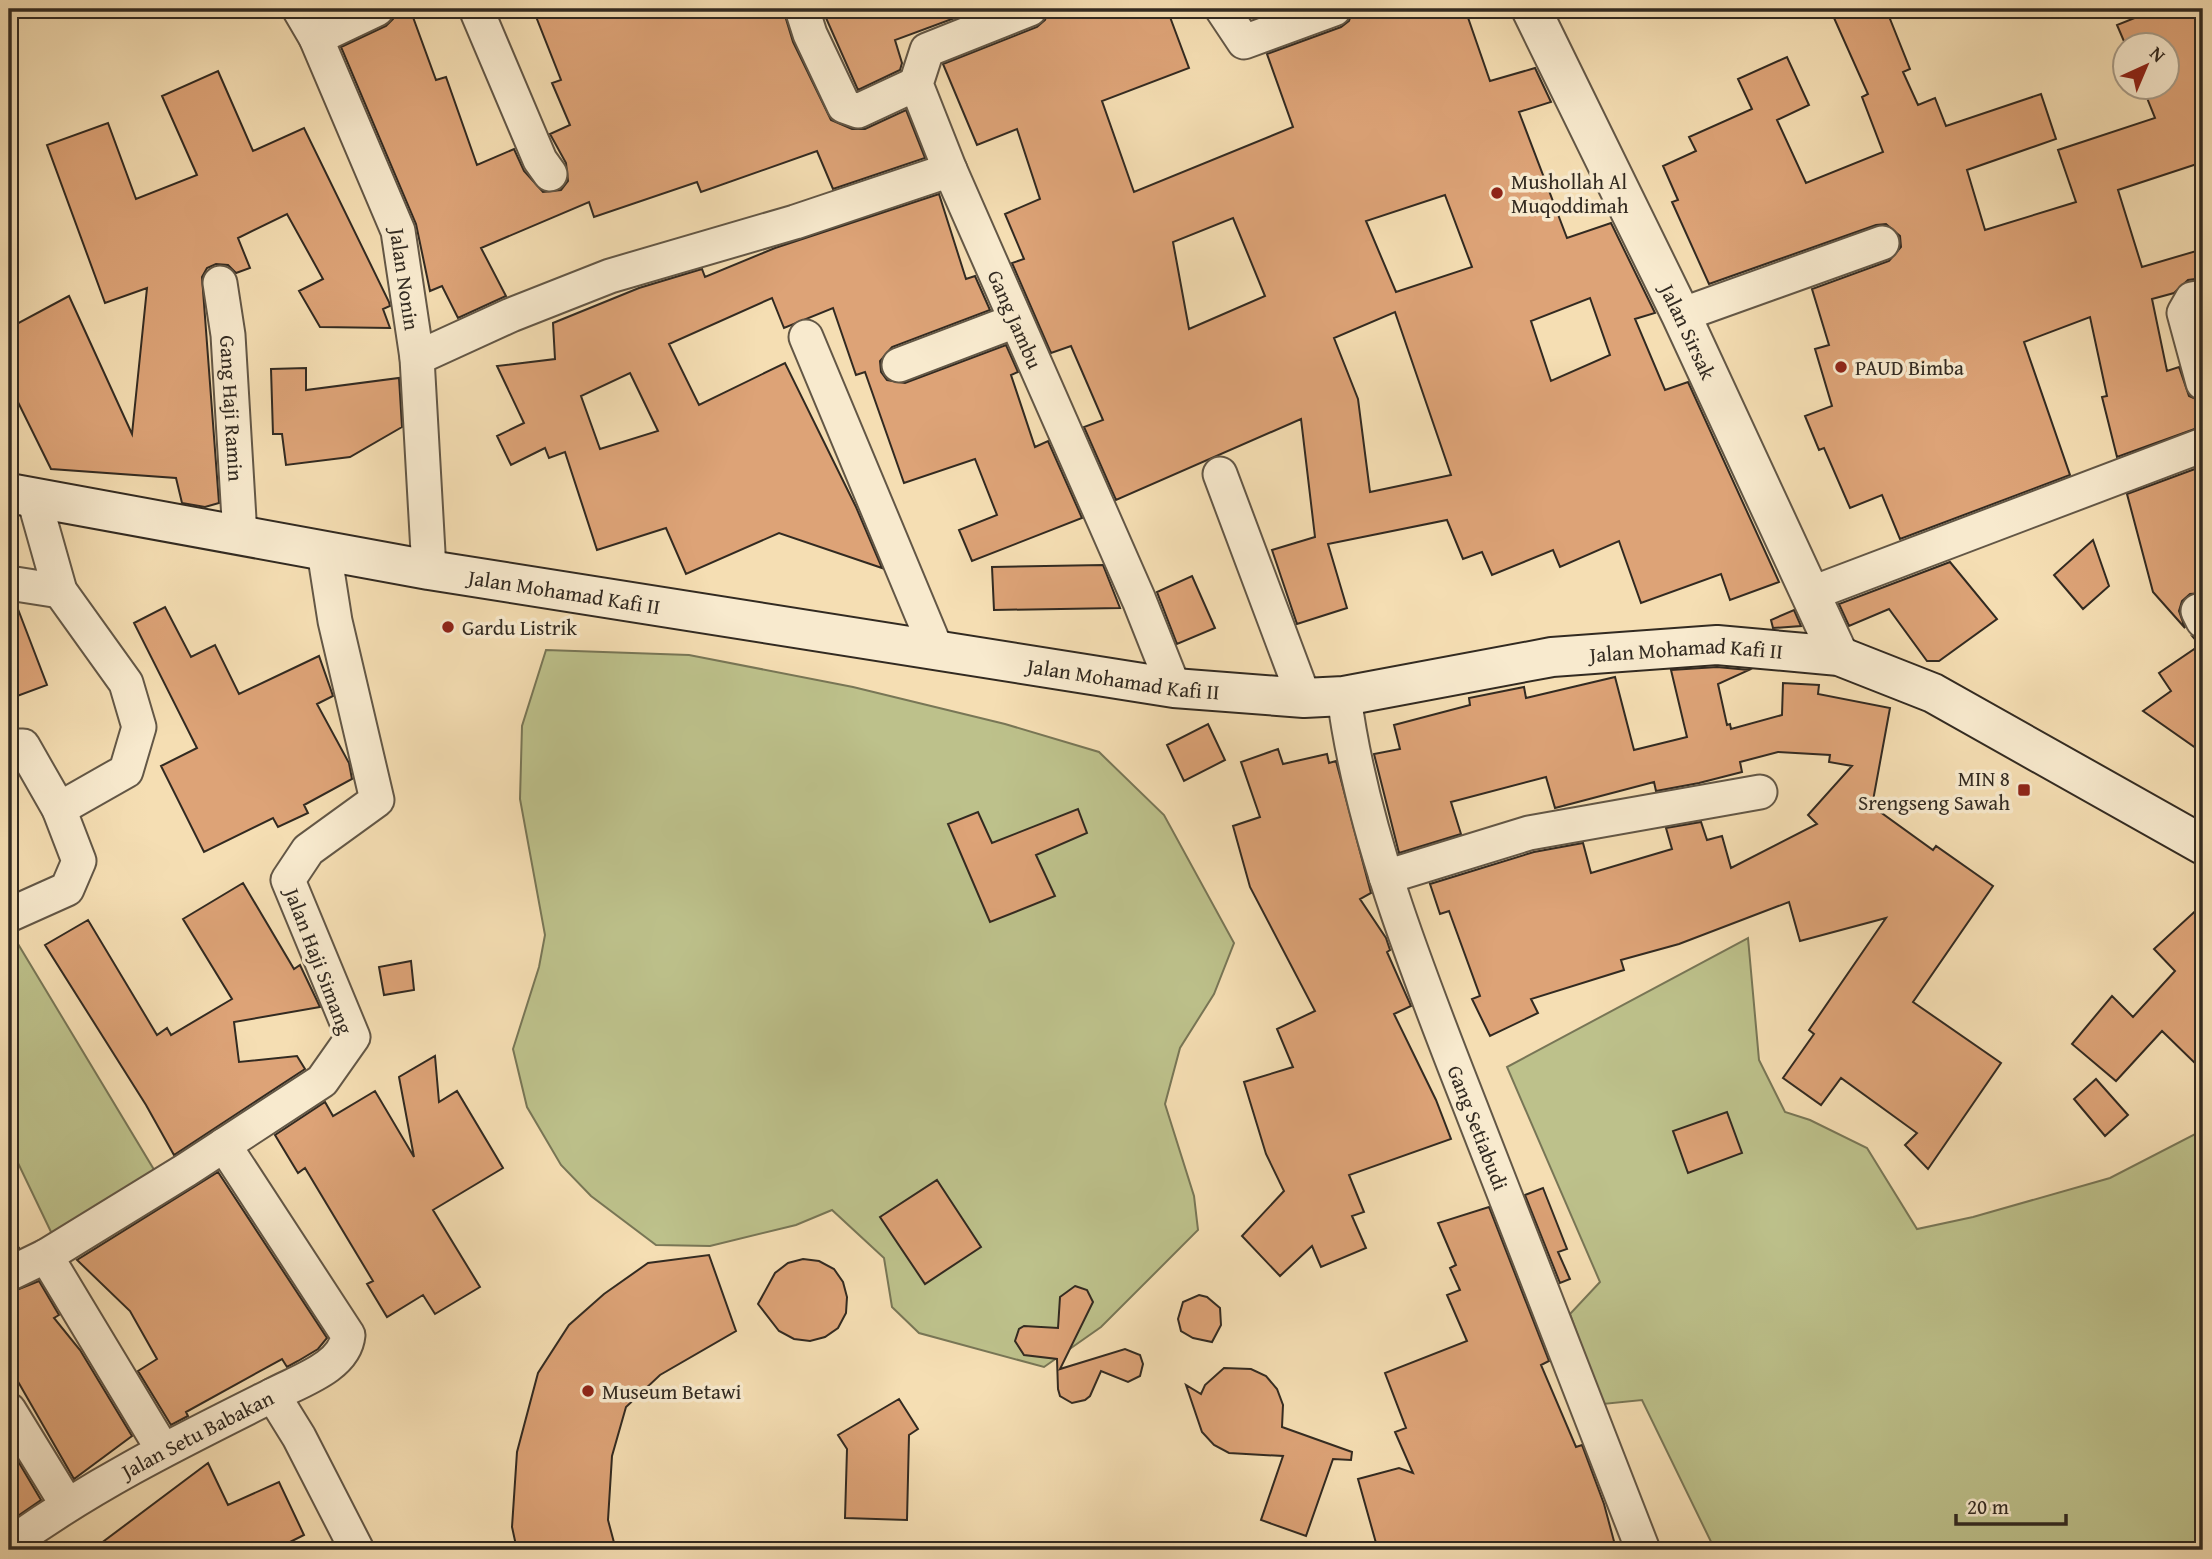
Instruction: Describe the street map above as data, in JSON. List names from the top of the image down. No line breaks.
{"streets":{"main road":["Jalan Sirsak","Jalan Mohamad Kafi II"],"street":["Jalan Nonin","Gang Jambu","Gang Haji Ramin","Jalan Haji Simang","Gang Setiabudi","Jalan Setu Babakan"]},"crossings":[["Jalan Nonin","Jalan Mohamad Kafi II"],["Gang Jambu","Jalan Mohamad Kafi II"],["Jalan Sirsak","Jalan Mohamad Kafi II"],["Gang Haji Ramin","Jalan Mohamad Kafi II"],["Jalan Mohamad Kafi II","Jalan Haji Simang"],["Jalan Mohamad Kafi II","Gang Setiabudi"]],"places":{"other":["Mushollah Al Muqoddimah","PAUD Bimba","Gardu Listrik","Museum Betawi"],"transit":["MIN 8 Srengseng Sawah"]},"scale_bar":"20 m","north":"top right"}
